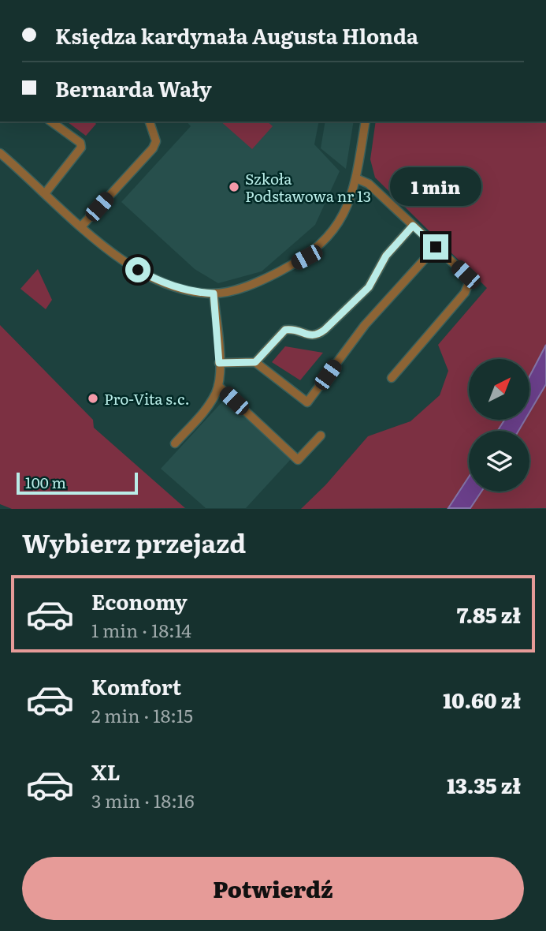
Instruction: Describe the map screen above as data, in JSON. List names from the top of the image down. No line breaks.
{"places":["Szkoła Podstawowa nr 13","Pro-Vita s.c."],"scale_bar":"100 m","north":"top right","page":{"banner":["Księdza kardynała Augusta Hlonda","Bernarda Wały"],"bubble":"1 min","scale":"100 m","heading":"Wybierz przejazd","list":[{"name":"Economy","note":"1 min · 18:14","value":"7.85 zł"},{"name":"Komfort","note":"2 min · 18:15","value":"10.60 zł"},{"name":"XL","note":"3 min · 18:16","value":"13.35 zł"}],"buttons":"Potwierdź"}}
